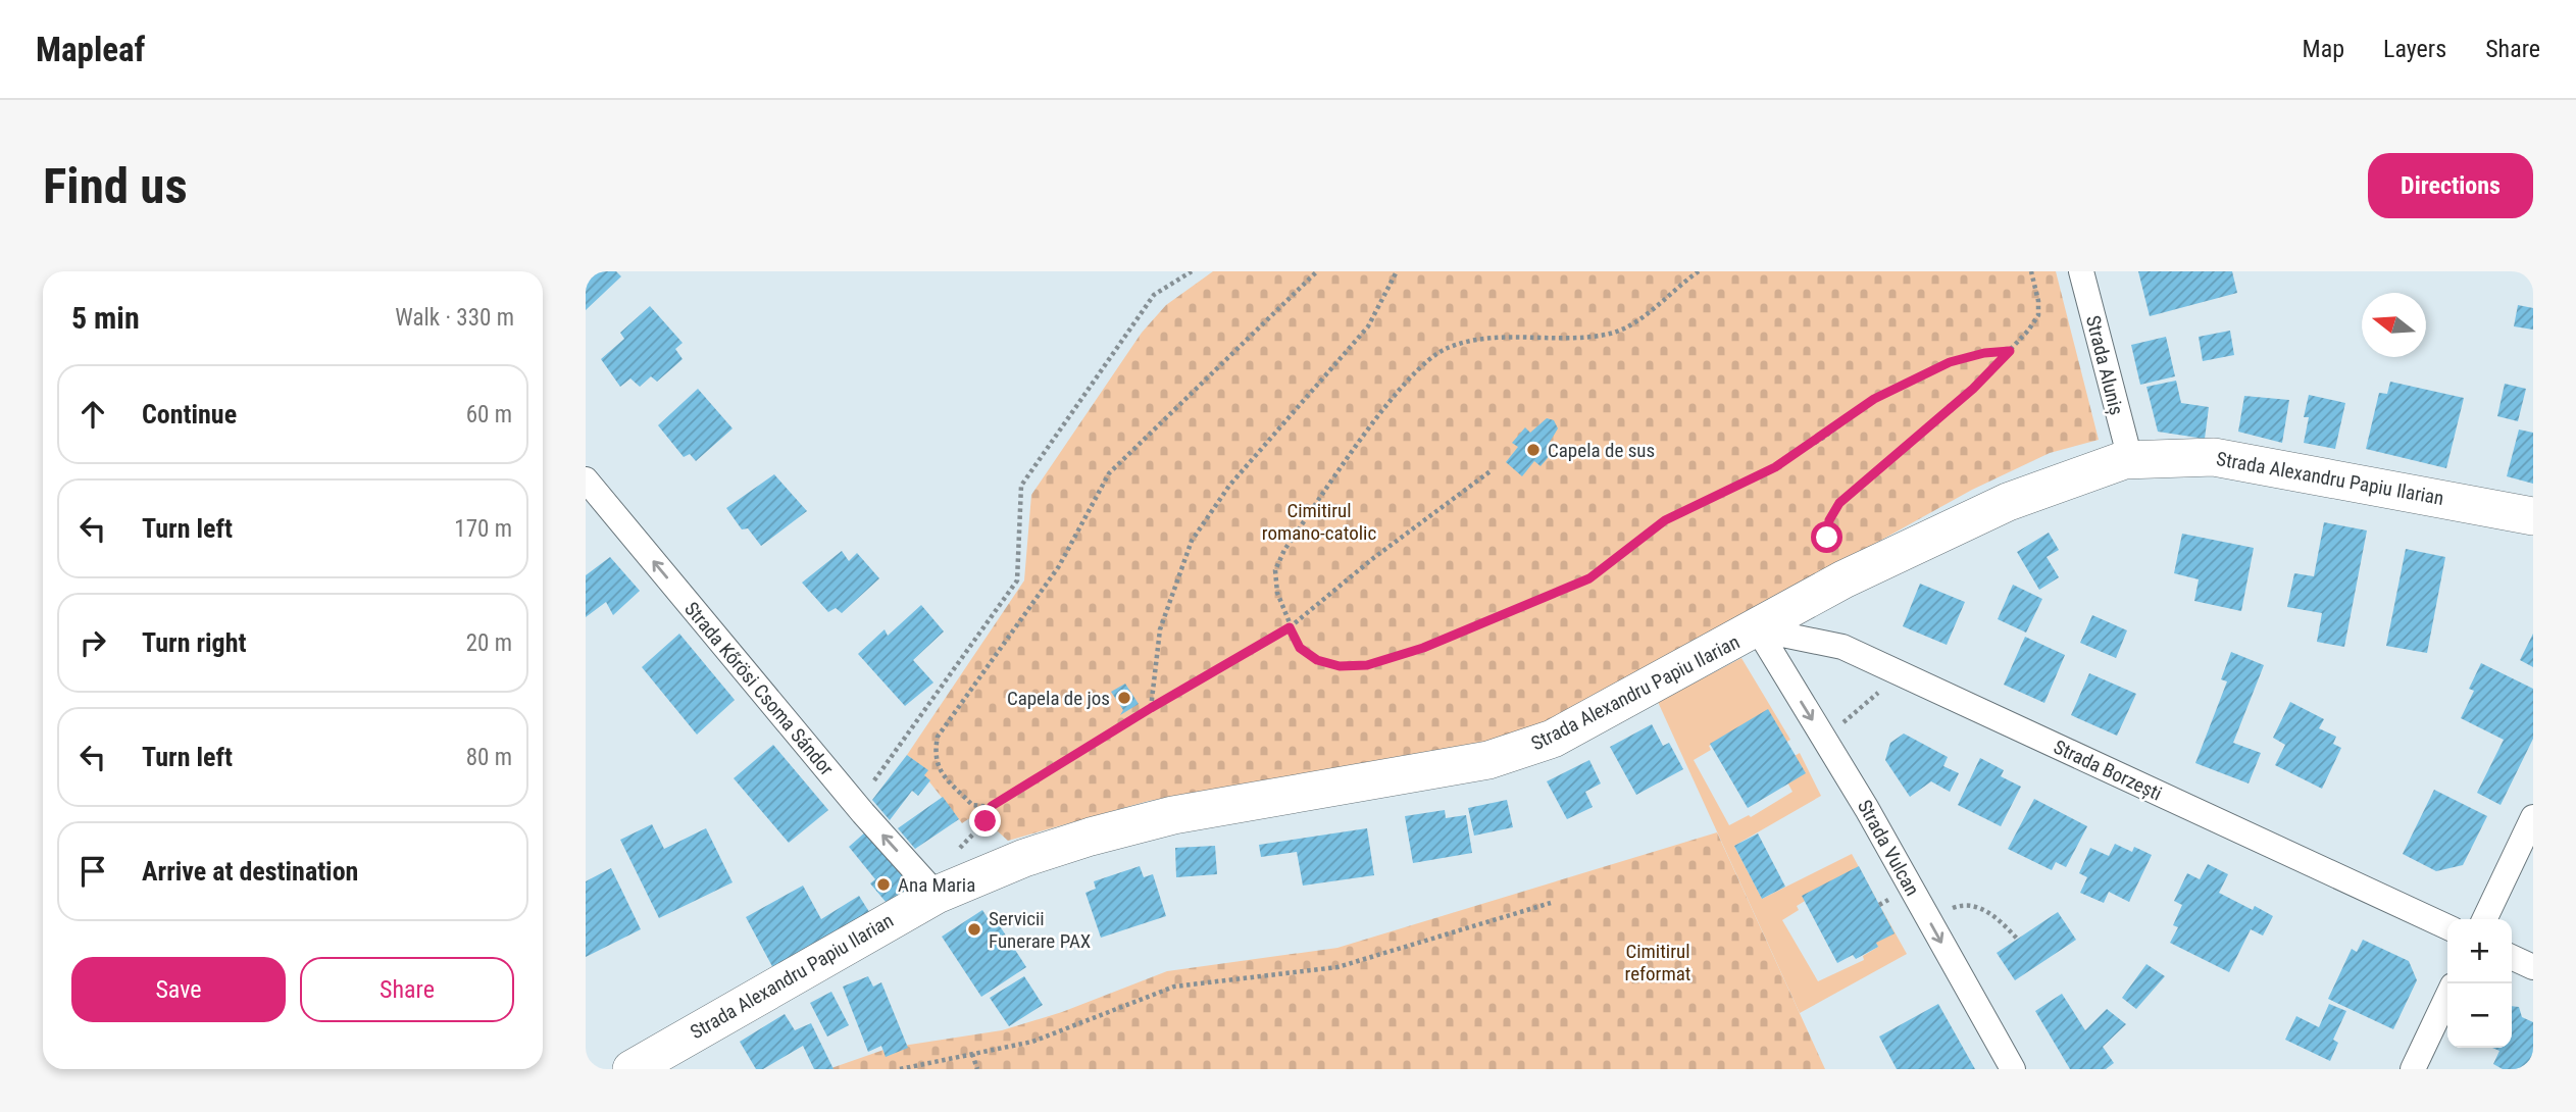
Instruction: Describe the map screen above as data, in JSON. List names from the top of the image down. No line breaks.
{"streets":{"street":["Strada Aluniș","Strada Alexandru Papiu Ilarian","Strada Kőrösi Csoma Sándor","Strada Borzești","Strada Vulcan"]},"crossings":[["Strada Aluniș","Strada Alexandru Papiu Ilarian"],["Strada Alexandru Papiu Ilarian","Strada Kőrösi Csoma Sándor"],["Strada Alexandru Papiu Ilarian","Strada Borzești"],["Strada Alexandru Papiu Ilarian","Strada Vulcan"],["Strada Borzești","Strada Vulcan"]],"one_way":["Strada Kőrösi Csoma Sándor","Strada Vulcan"],"parks":["Cimitirul romano-catolic","Cimitirul reformat"],"places":["Capela de sus","Capela de jos","Ana Maria","Servicii Funerare PAX"],"north":"left","page":{"header":"Mapleaf","nav":["Map","Layers","Share"],"buttons":["Directions",["Save","Share"]],"title":"Find us","heading":["5 min","Walk · 330 m"],"list":[["Continue","60 m"],["Turn left","170 m"],["Turn right","20 m"],["Turn left","80 m"],"Arrive at destination"],"map_buttons":["+","−"]}}
